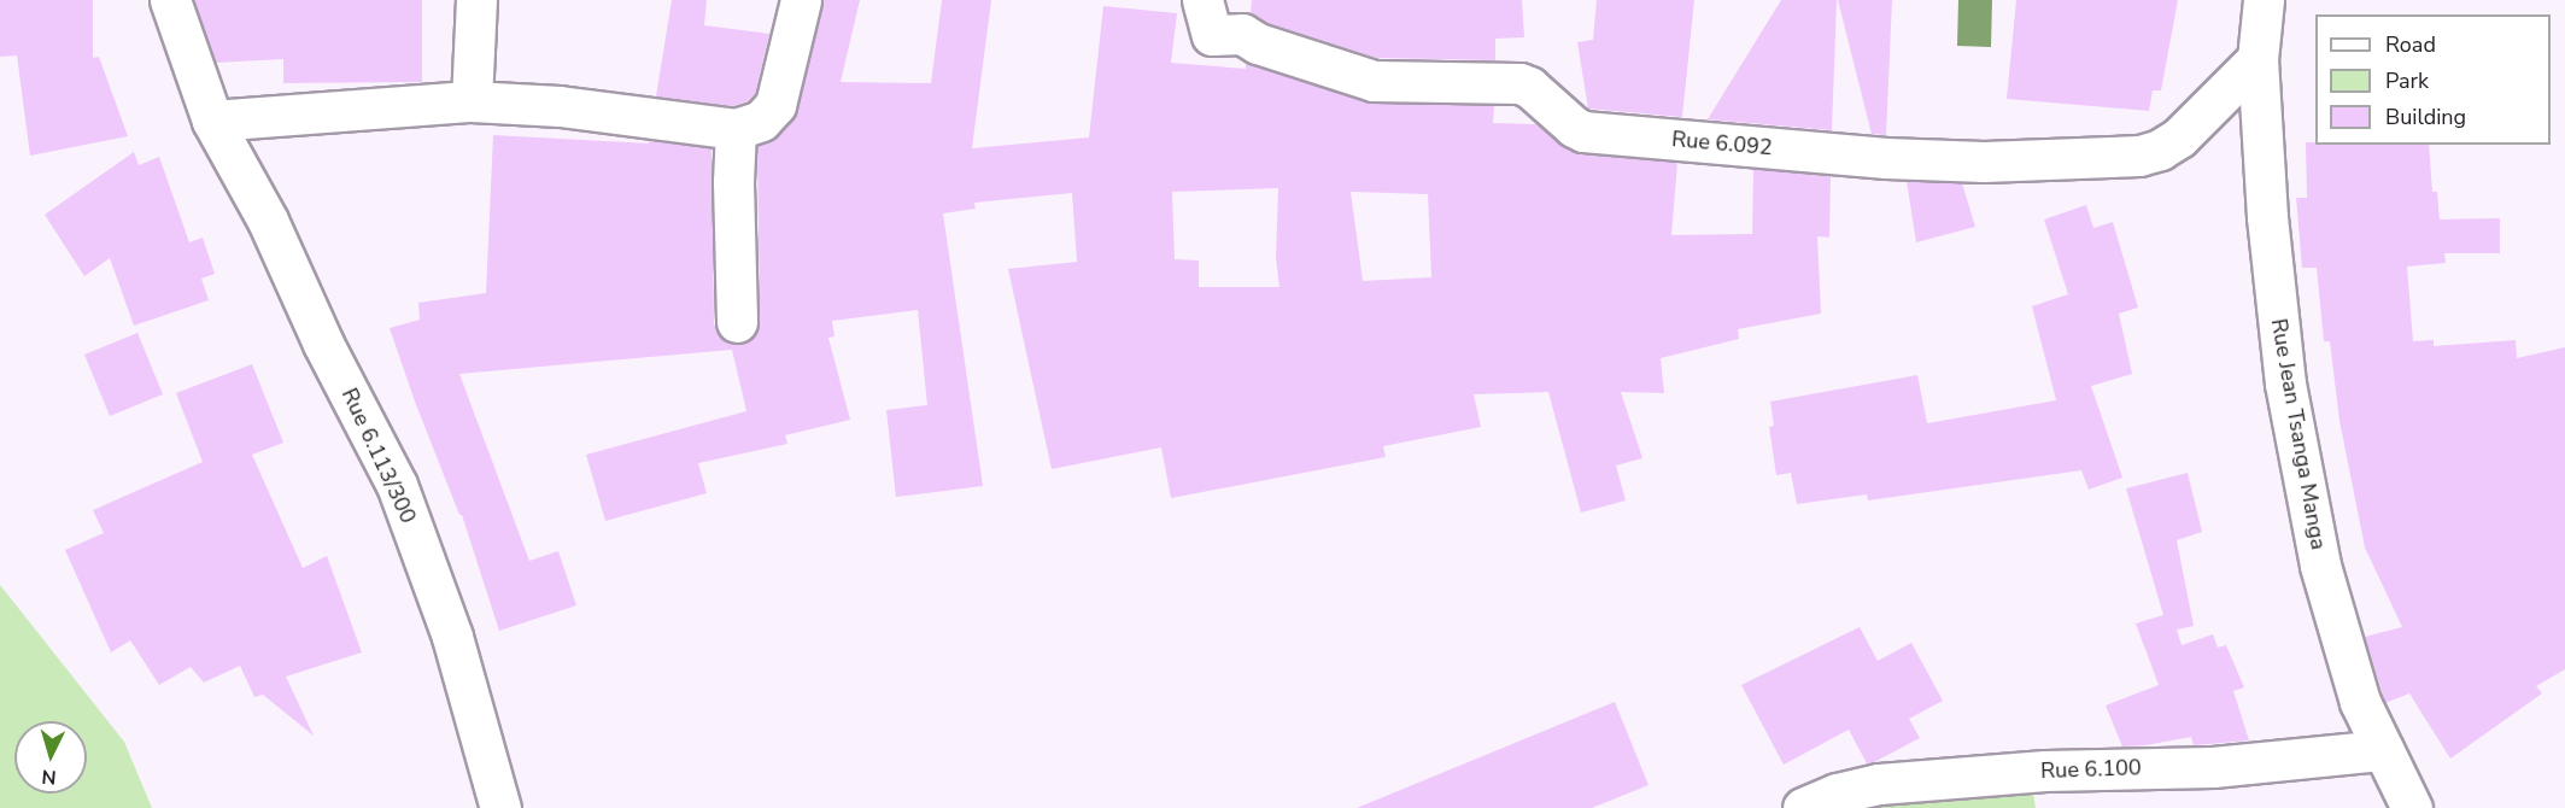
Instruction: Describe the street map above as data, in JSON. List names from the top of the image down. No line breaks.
{"streets":{"street":["Rue 6.092","Rue Jean Tsanga Manga","Rue 6.113/300","Rue 6.100"]},"crossings":[["Rue 6.092","Rue Jean Tsanga Manga"],["Rue Jean Tsanga Manga","Rue 6.100"]],"legend":["Road","Park","Building"],"north":"bottom"}
